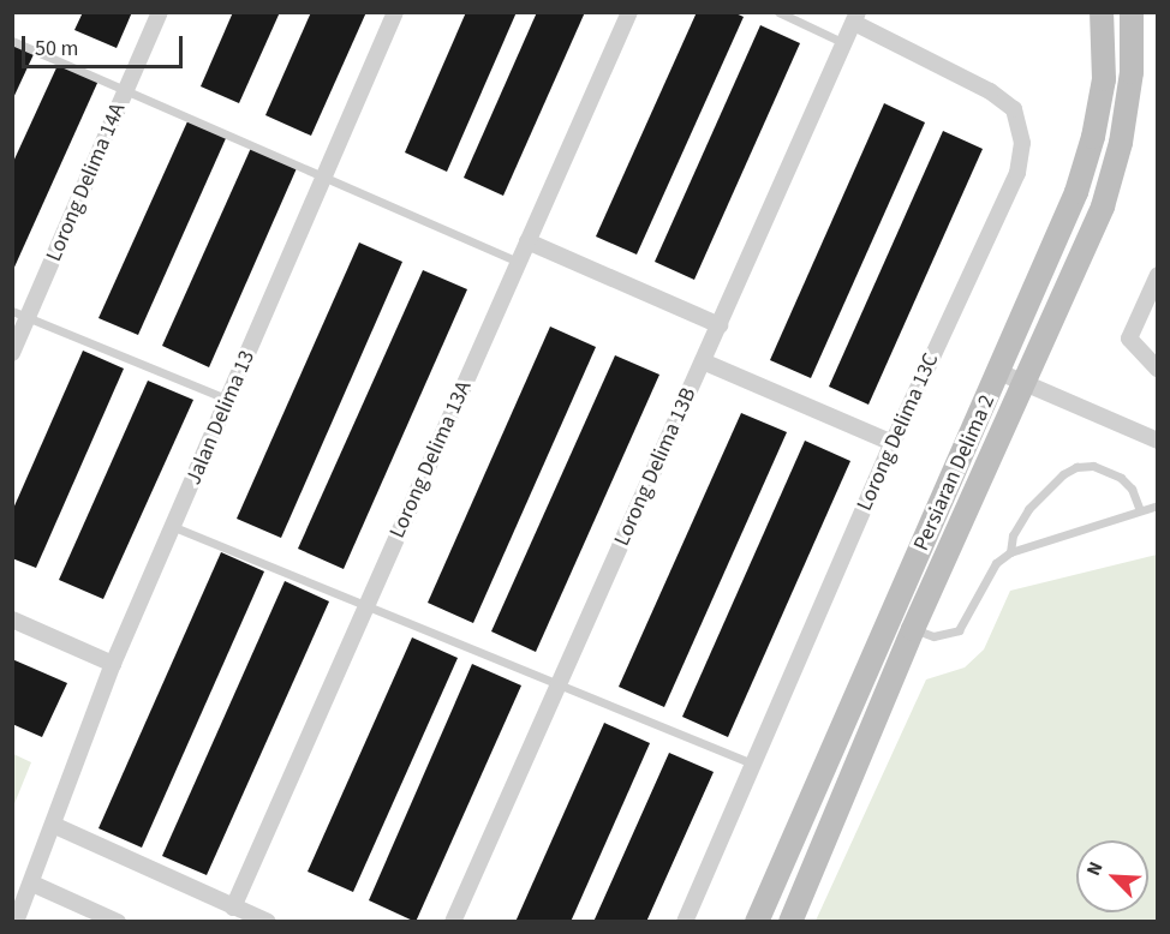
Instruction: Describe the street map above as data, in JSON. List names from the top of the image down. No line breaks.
{"streets":{"street":["Lorong Delima 14A","Jalan Delima 13","Lorong Delima 13C","Lorong Delima 13A","Lorong Delima 13B","Persiaran Delima 2"]},"crossings":[["Lorong Delima 13C","Lorong Delima 13B"]],"scale_bar":"50 m","north":"top left"}
